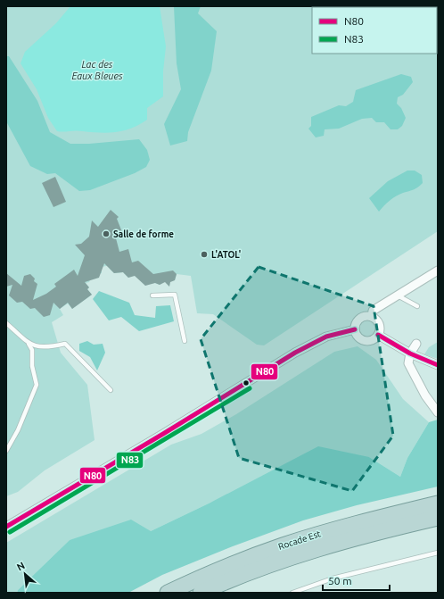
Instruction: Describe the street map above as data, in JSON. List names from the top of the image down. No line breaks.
{"streets":{"highway":["Rocade Est"]},"water":["Lac des Eaux Bleues"],"places":["Salle de forme","L'ATOL'"],"lines":["transit line N80","transit line N83"],"legend":["N80","N83"],"scale_bar":"50 m","north":"top left"}
